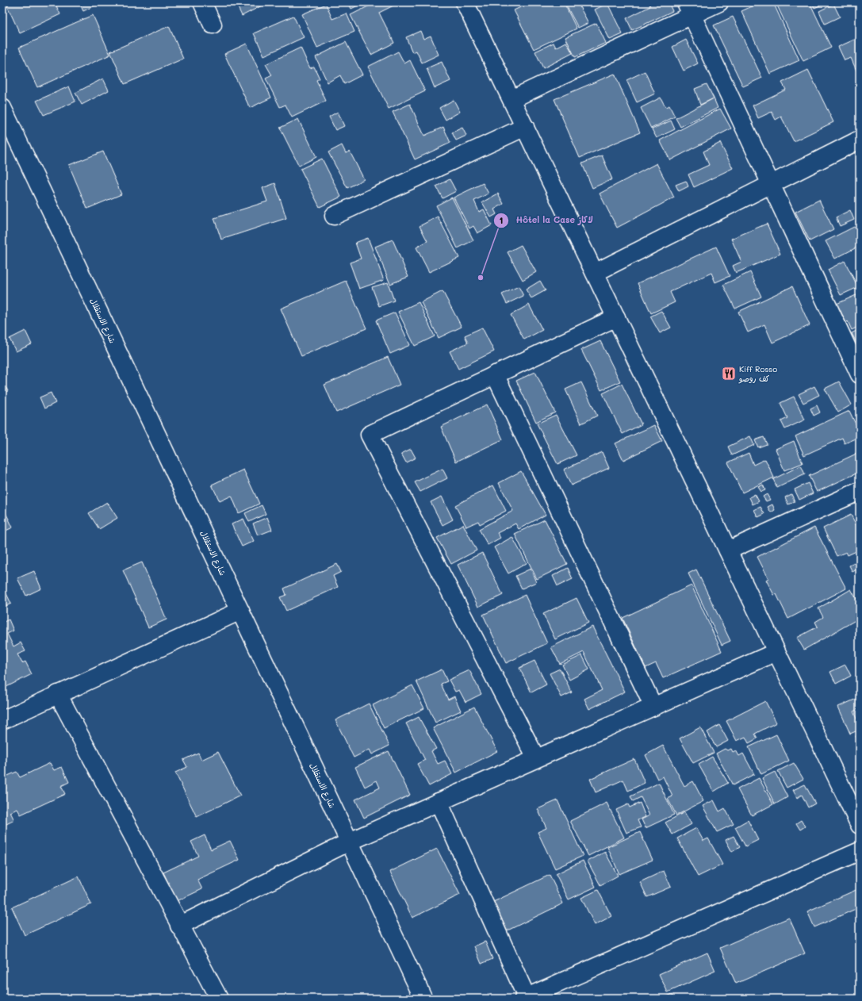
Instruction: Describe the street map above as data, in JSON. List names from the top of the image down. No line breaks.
{"streets":{"main road":["شارع الاستقلال"]},"places":{"other":["Hôtel la Case لاكاز"],"restaurant":["Kiff Rosso كف روصو"]}}
